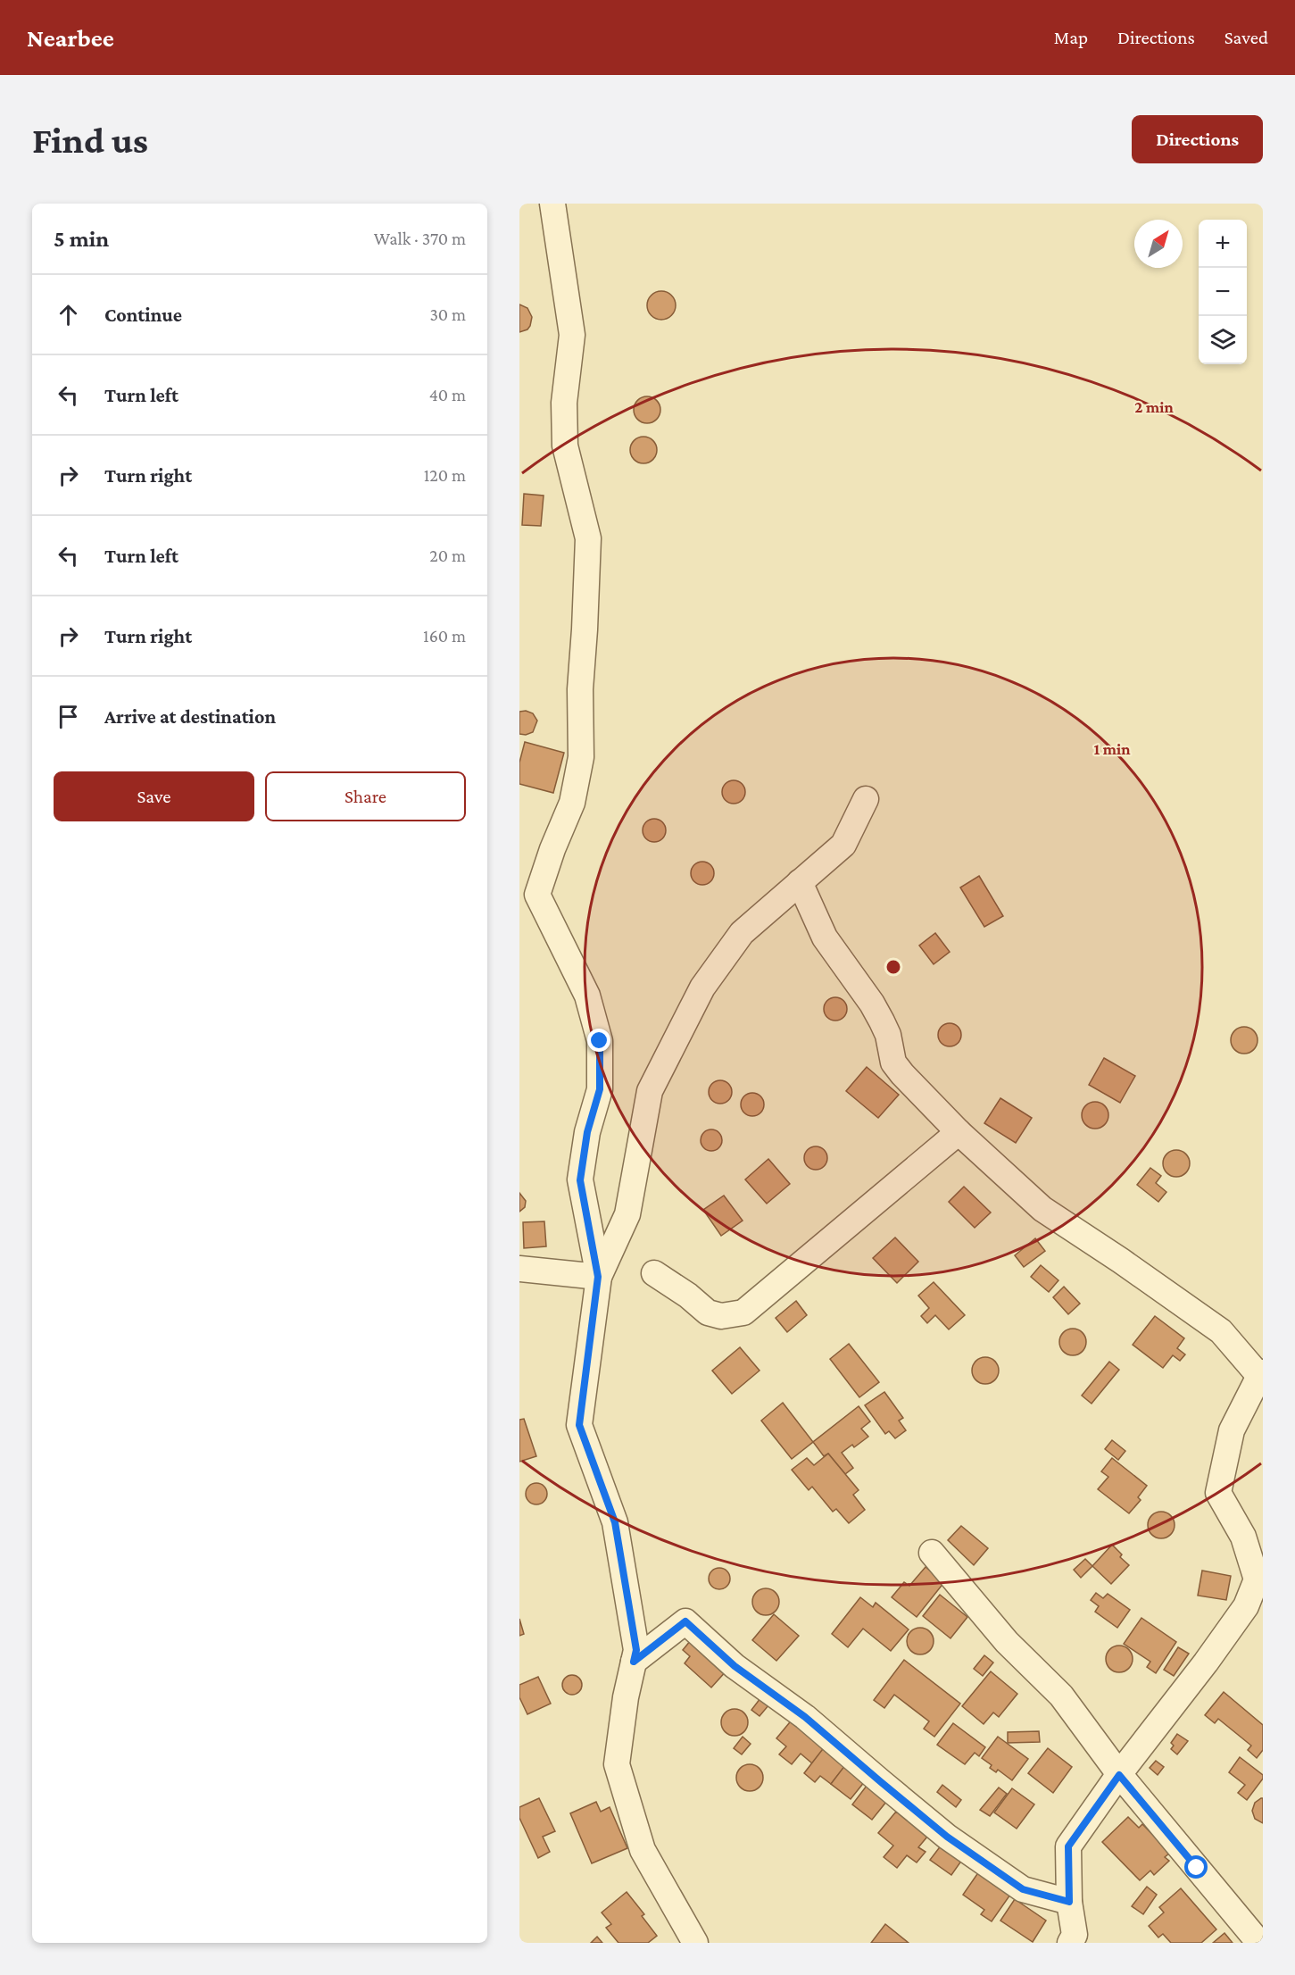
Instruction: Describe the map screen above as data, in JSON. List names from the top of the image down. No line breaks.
{"north":"top right","page":{"header":"Nearbee","nav":["Map","Directions","Saved"],"buttons":["Directions",["Save","Share"]],"title":"Find us","heading":["5 min","Walk · 370 m"],"map_buttons":["+","−"],"list":[["Continue","30 m"],["Turn left","40 m"],["Turn right","120 m"],["Turn left","20 m"],["Turn right","160 m"],"Arrive at destination"]},"rings":["2 min","1 min"]}
